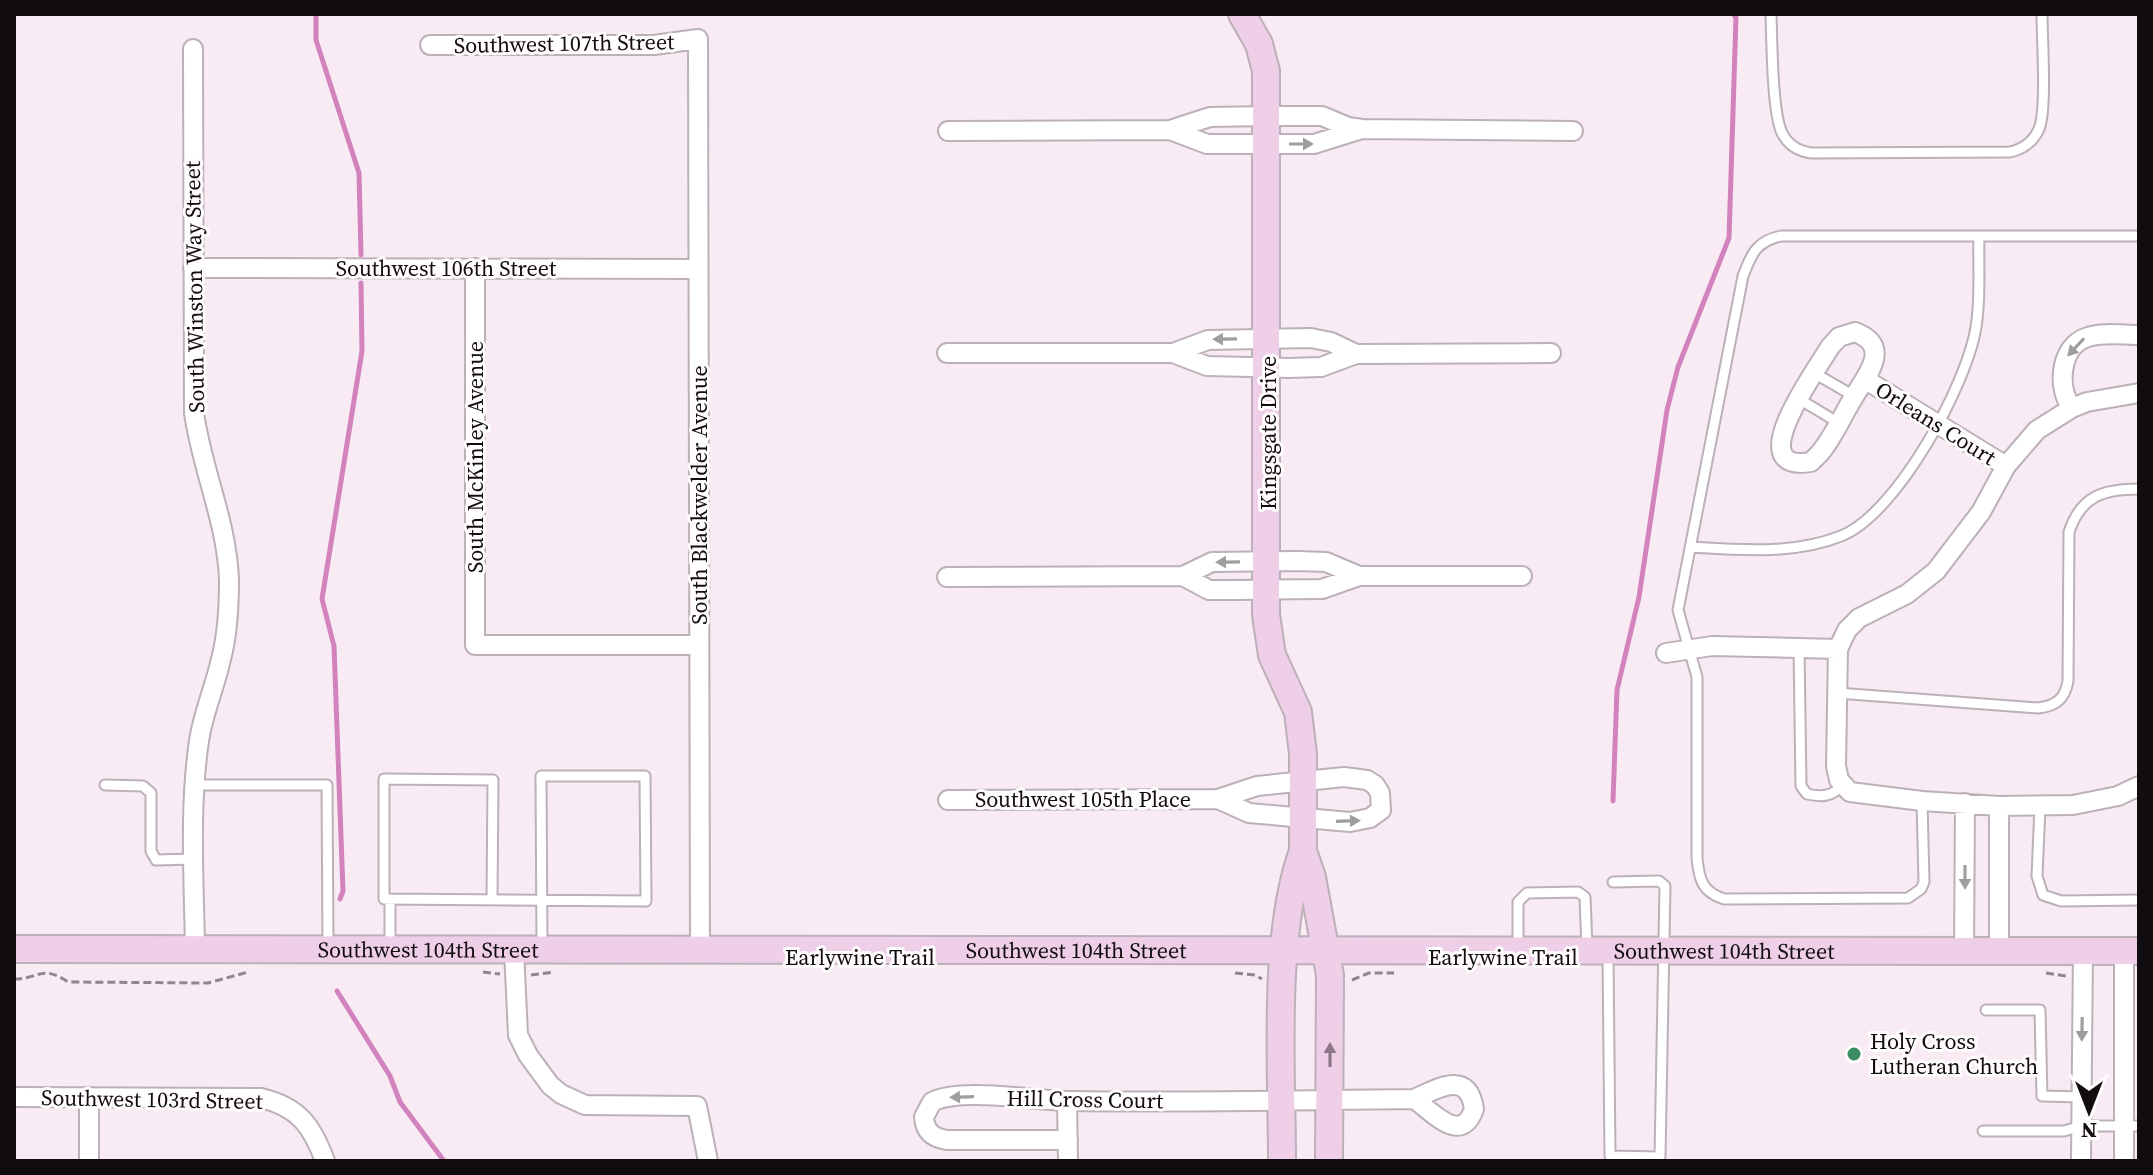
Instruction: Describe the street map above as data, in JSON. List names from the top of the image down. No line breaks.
{"streets":{"main road":["Kingsgate Drive","Southwest 104th Street"],"street":["Southwest 107th Street","Southwest 106th Street","South Winston Way Street","Orleans Court","South McKinley Avenue","South Blackwelder Avenue","Southwest 105th Place","Southwest 103rd Street","Hill Cross Court"],"path":["Earlywine Trail"]},"crossings":[["Southwest 107th Street","South Blackwelder Avenue"],["Southwest 106th Street","South Winston Way Street"],["Southwest 106th Street","South McKinley Avenue"],["Southwest 106th Street","South Blackwelder Avenue"],["South Winston Way Street","Southwest 104th Street"],["Kingsgate Drive","Southwest 105th Place"],["Kingsgate Drive","Southwest 104th Street"],["Kingsgate Drive","Earlywine Trail"],["Kingsgate Drive","Hill Cross Court"],["South McKinley Avenue","South Blackwelder Avenue"],["South Blackwelder Avenue","Southwest 104th Street"],["Southwest 104th Street","Earlywine Trail"]],"places":["Holy Cross Lutheran Church"],"north":"bottom"}
